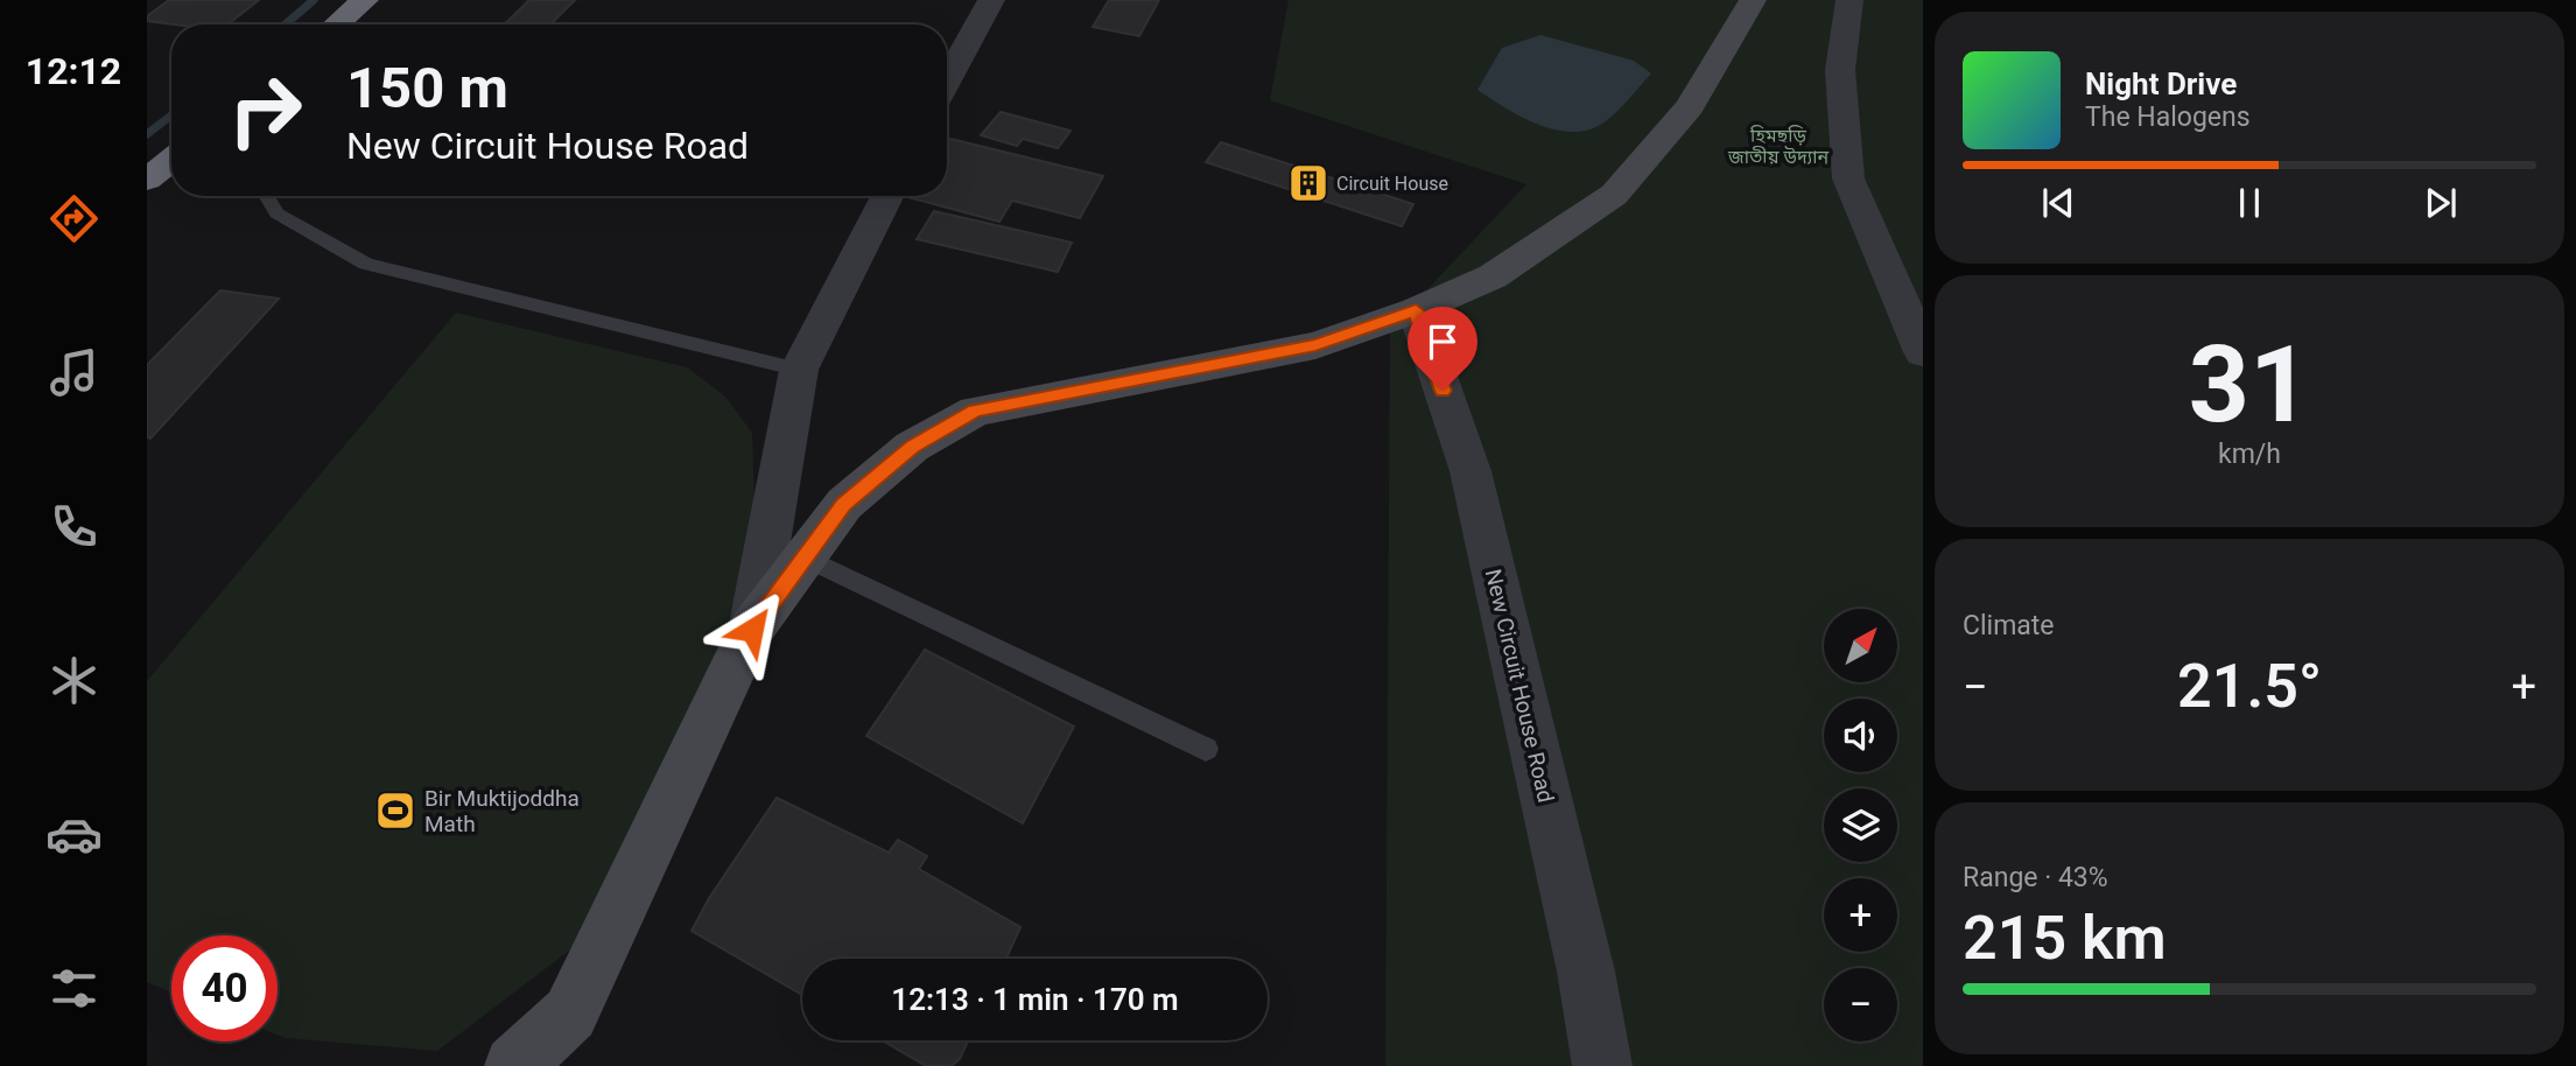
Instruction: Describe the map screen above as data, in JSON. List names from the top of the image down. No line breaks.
{"streets":{"street":["New Circuit House Road"]},"parks":["হিমছড়ি জাতীয় উদ্যান"],"places":{"building":["Circuit House"],"sports":["Bir Muktijoddha Math"]},"north":"top right","page":{"tabs":"12:12","turn":["150 m","New Circuit House Road"],"song":["Night Drive","The Halogens"],"tile":[["31","km/h"],"Climate",["Range · 43%","215 km"]],"map_buttons":["+","−"],"heat":["−","21.5°","+"],"limit":"40","trip":"12:13 · 1 min · 170 m"}}
